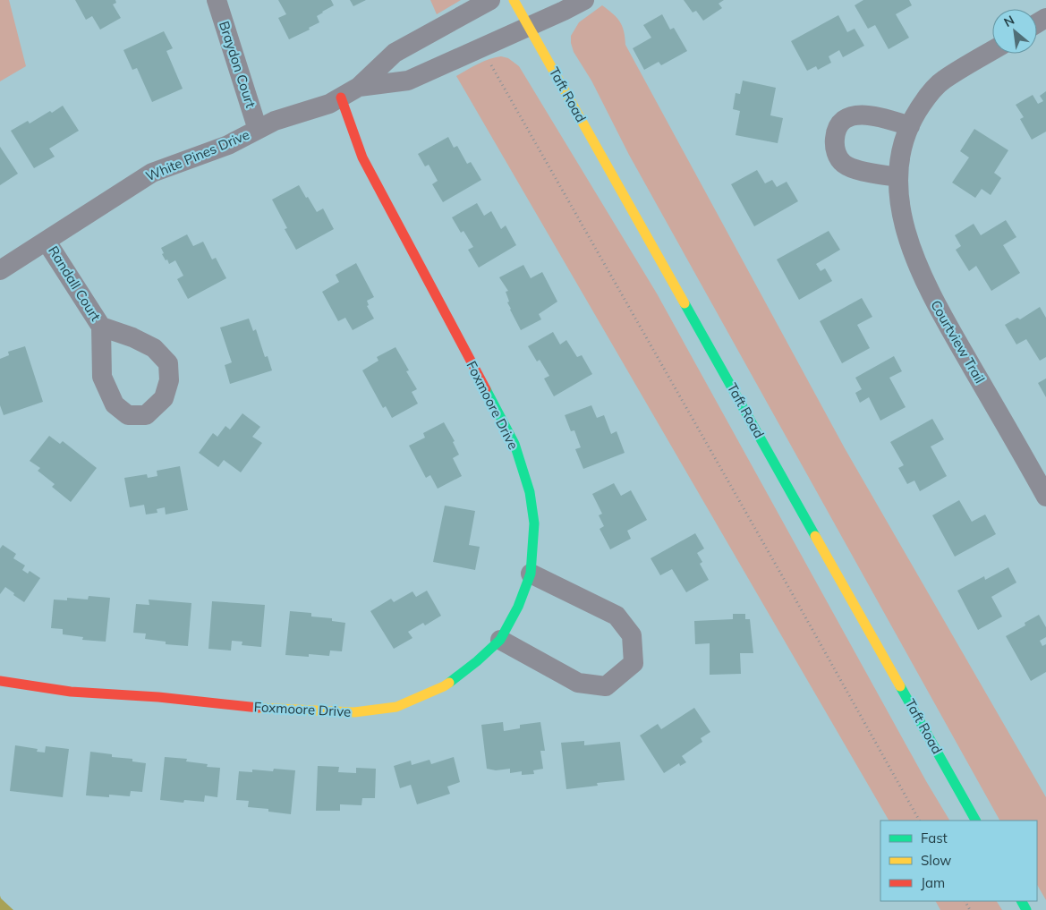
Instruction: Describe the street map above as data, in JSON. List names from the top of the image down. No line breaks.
{"streets":{"street":["Braydon Court","Taft Road","White Pines Drive","Randall Court","Courtview Trail","Foxmoore Drive"]},"crossings":[["Braydon Court","White Pines Drive"],["Taft Road","White Pines Drive"],["White Pines Drive","Randall Court"],["White Pines Drive","Foxmoore Drive"]],"legend":["Fast","Slow","Jam"],"north":"top left"}
